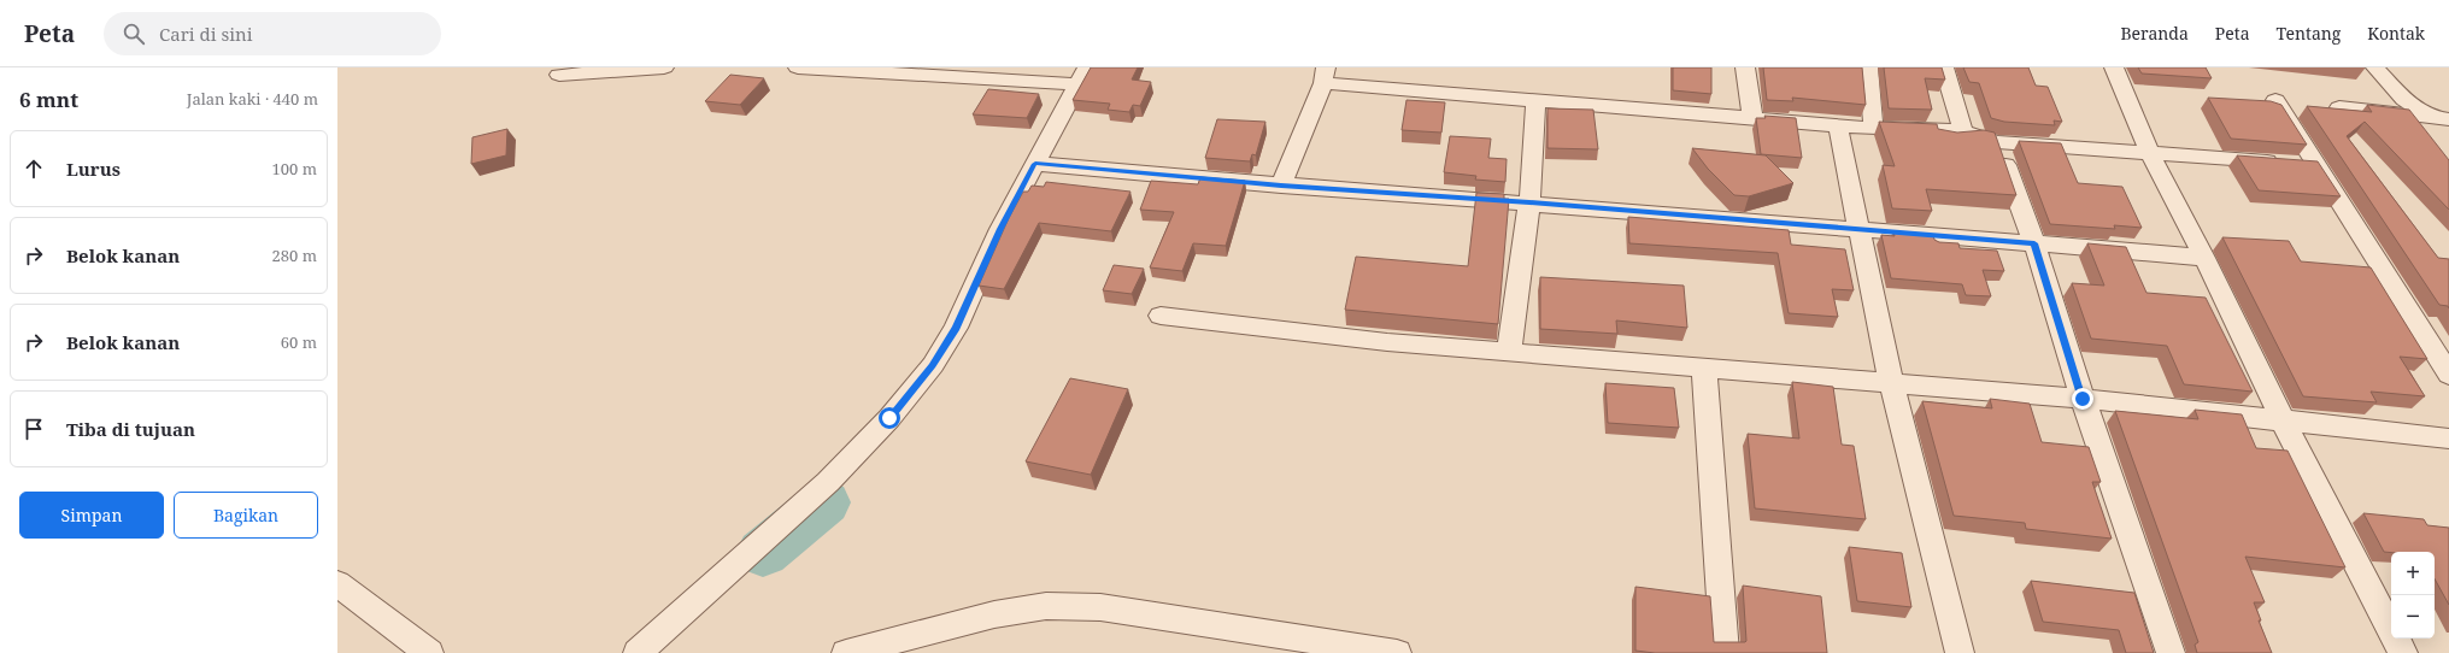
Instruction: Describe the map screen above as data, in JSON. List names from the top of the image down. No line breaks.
{"page":{"header":"Peta","search":"Cari di sini","nav":["Beranda","Peta","Tentang","Kontak"],"heading":["6 mnt","Jalan kaki · 440 m"],"list":[["Lurus","100 m"],["Belok kanan","280 m"],["Belok kanan","60 m"],"Tiba di tujuan"],"buttons":["Simpan","Bagikan"],"map_buttons":["+","−"]}}
